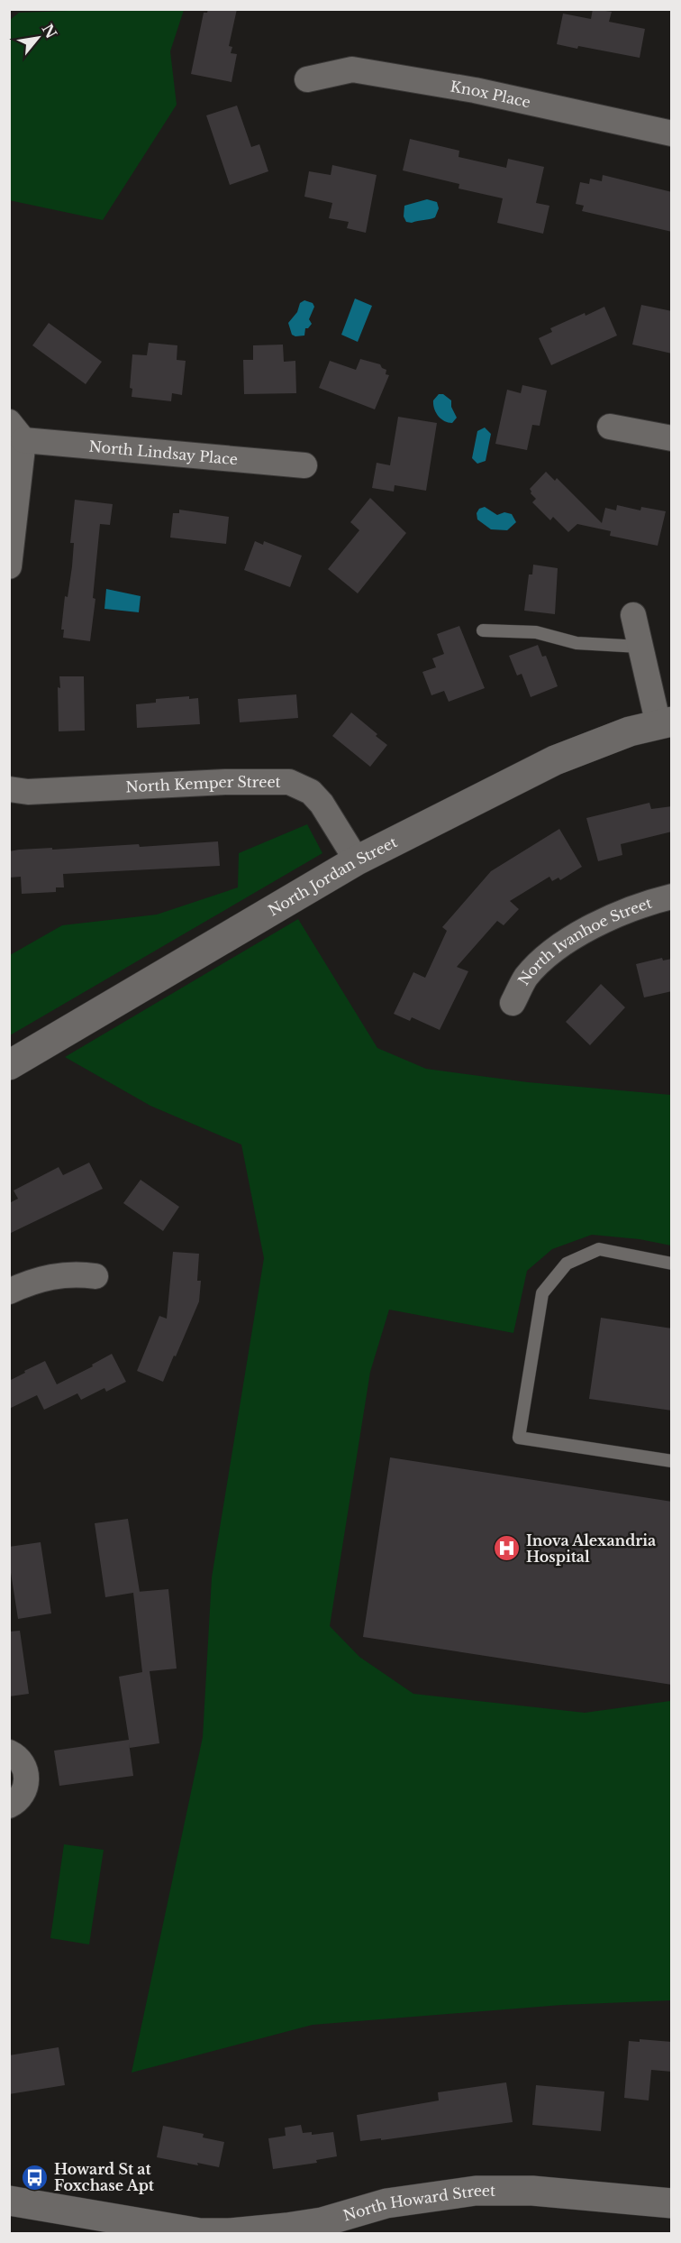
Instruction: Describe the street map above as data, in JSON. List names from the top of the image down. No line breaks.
{"streets":{"street":["Knox Place","North Lindsay Place","North Kemper Street","North Jordan Street","North Ivanhoe Street","North Howard Street"]},"crossings":[["North Kemper Street","North Jordan Street"]],"places":{"hospital":["Inova Alexandria Hospital"],"bus stop":["Howard St at Foxchase Apt"]},"north":"top right"}
